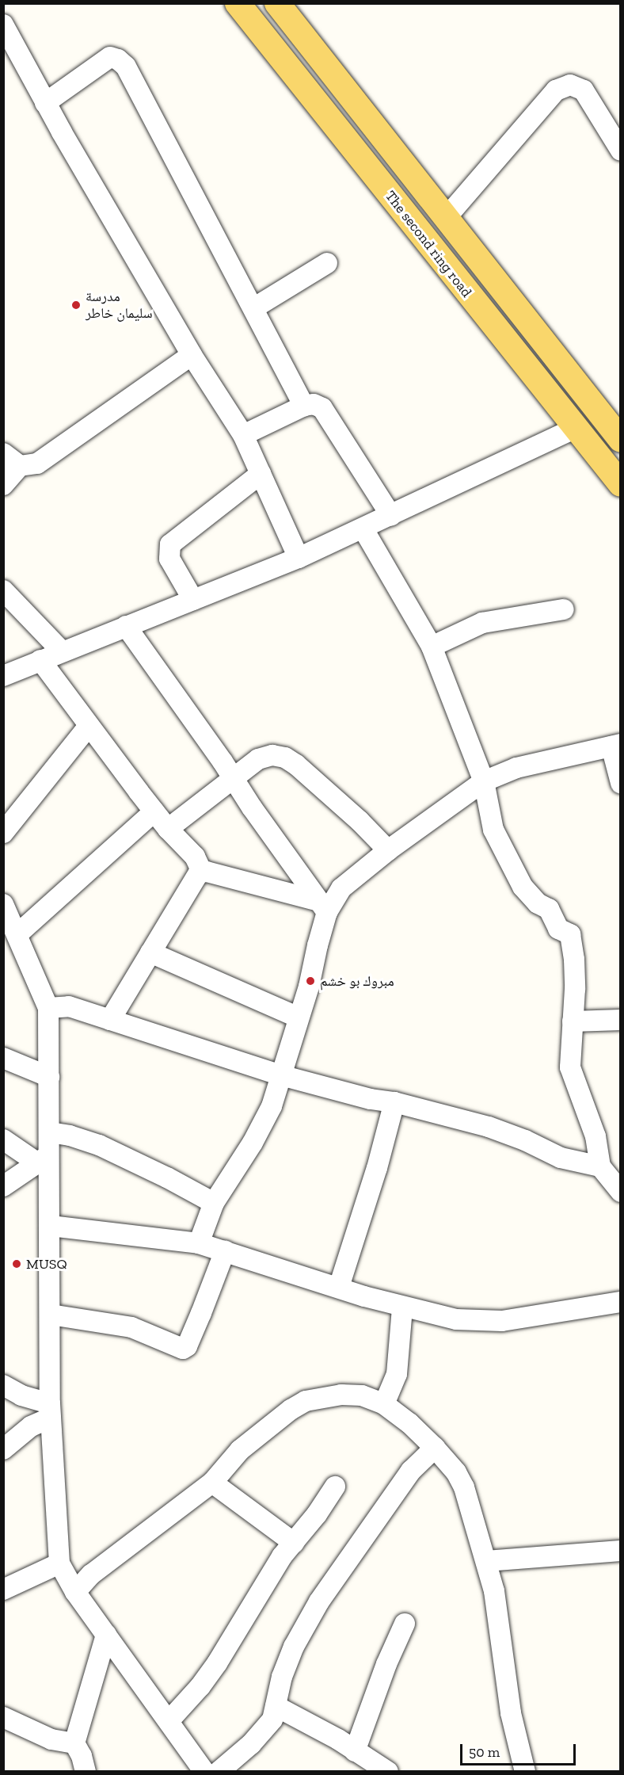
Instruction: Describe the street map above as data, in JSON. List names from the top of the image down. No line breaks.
{"streets":{"main road":["The second ring road"]},"places":["مدرسة سليمان خاطر","مبروك بو خشم","MUSQ"],"scale_bar":"50 m"}
